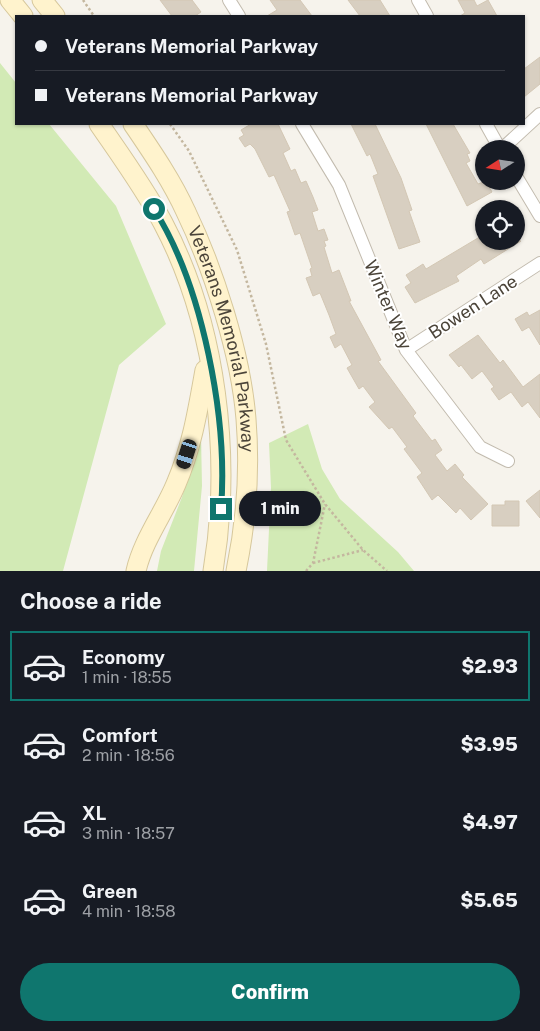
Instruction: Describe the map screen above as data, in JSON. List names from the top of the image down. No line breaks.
{"streets":{"main road":["Veterans Memorial Parkway"],"street":["Winter Way","Bowen Lane"]},"crossings":[["Winter Way","Bowen Lane"]],"north":"left","page":{"banner":["Veterans Memorial Parkway","Veterans Memorial Parkway"],"bubble":"1 min","heading":"Choose a ride","list":[{"name":"Economy","note":"1 min · 18:55","value":"$2.93"},{"name":"Comfort","note":"2 min · 18:56","value":"$3.95"},{"name":"XL","note":"3 min · 18:57","value":"$4.97"},{"name":"Green","note":"4 min · 18:58","value":"$5.65"}],"buttons":"Confirm"}}
